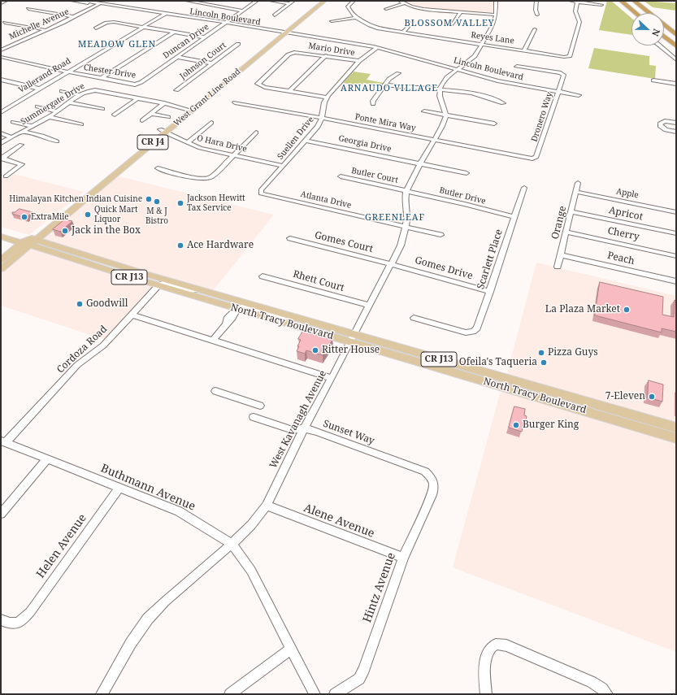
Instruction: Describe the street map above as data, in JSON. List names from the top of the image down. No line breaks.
{"streets":{"main road":["West Grant Line Road","CR J4","CR J13","North Tracy Boulevard"],"street":["Lincoln Boulevard","Michelle Avenue","Reyes Lane","Duncan Drive","Mario Drive","Johnson Court","Chester Drive","Vallerand Road","Summergate Drive","Dronero Way","Ponte Mira Way","Suellen Drive","O Hara Drive","Georgia Drive","Butler Court","Apple","Butler Drive","Atlanta Drive","Apricot","Orange","Cherry","Gomes Court","Peach","Scarlett Place","Gomes Drive","Rhett Court","Cordoza Road","West Kavanagh Avenue","Sunset Way","Buthmann Avenue","Alene Avenue","Helen Avenue","Hintz Avenue"]},"crossings":[["Lincoln Boulevard","Michelle Avenue"],["Lincoln Boulevard","Duncan Drive"],["Lincoln Boulevard","Vallerand Road"],["Lincoln Boulevard","West Grant Line Road"],["Lincoln Boulevard","Dronero Way"],["Lincoln Boulevard","Suellen Drive"],["Duncan Drive","Chester Drive"],["Mario Drive","Suellen Drive"],["Chester Drive","Vallerand Road"],["West Grant Line Road","Summergate Drive"],["West Grant Line Road","O Hara Drive"],["West Grant Line Road","North Tracy Boulevard"],["Dronero Way","Ponte Mira Way"],["Ponte Mira Way","Suellen Drive"],["Ponte Mira Way","West Kavanagh Avenue"],["Suellen Drive","O Hara Drive"],["Suellen Drive","Georgia Drive"],["Suellen Drive","Atlanta Drive"],["Georgia Drive","West Kavanagh Avenue"],["Butler Court","Butler Drive"],["Butler Court","West Kavanagh Avenue"],["Apple","Orange"],["Butler Drive","Scarlett Place"],["Butler Drive","West Kavanagh Avenue"],["Atlanta Drive","West Kavanagh Avenue"],["Apricot","Orange"],["Orange","Cherry"],["Orange","Peach"],["Gomes Court","Gomes Drive"],["Gomes Court","West Kavanagh Avenue"],["Scarlett Place","Gomes Drive"],["Gomes Drive","West Kavanagh Avenue"],["Rhett Court","West Kavanagh Avenue"],["North Tracy Boulevard","Cordoza Road"],["North Tracy Boulevard","West Kavanagh Avenue"],["Cordoza Road","Buthmann Avenue"],["West Kavanagh Avenue","Sunset Way"],["West Kavanagh Avenue","Buthmann Avenue"],["West Kavanagh Avenue","Alene Avenue"],["Sunset Way","Hintz Avenue"],["Buthmann Avenue","Helen Avenue"],["Alene Avenue","Hintz Avenue"]],"districts":["BLOSSOM VALLEY","MEADOW GLEN","ARNAUDO VILLAGE","GREENLEAF"],"places":["Himalayan Kitchen Indian Cuisine","M & J Bistro","Jackson Hewitt Tax Service","Quick Mart Liquor","ExtraMile","Jack in the Box","Ace Hardware","Goodwill","La Plaza Market","Ritter House","Pizza Guys","Ofeila's Taqueria","7-Eleven","Burger King"],"north":"right"}
